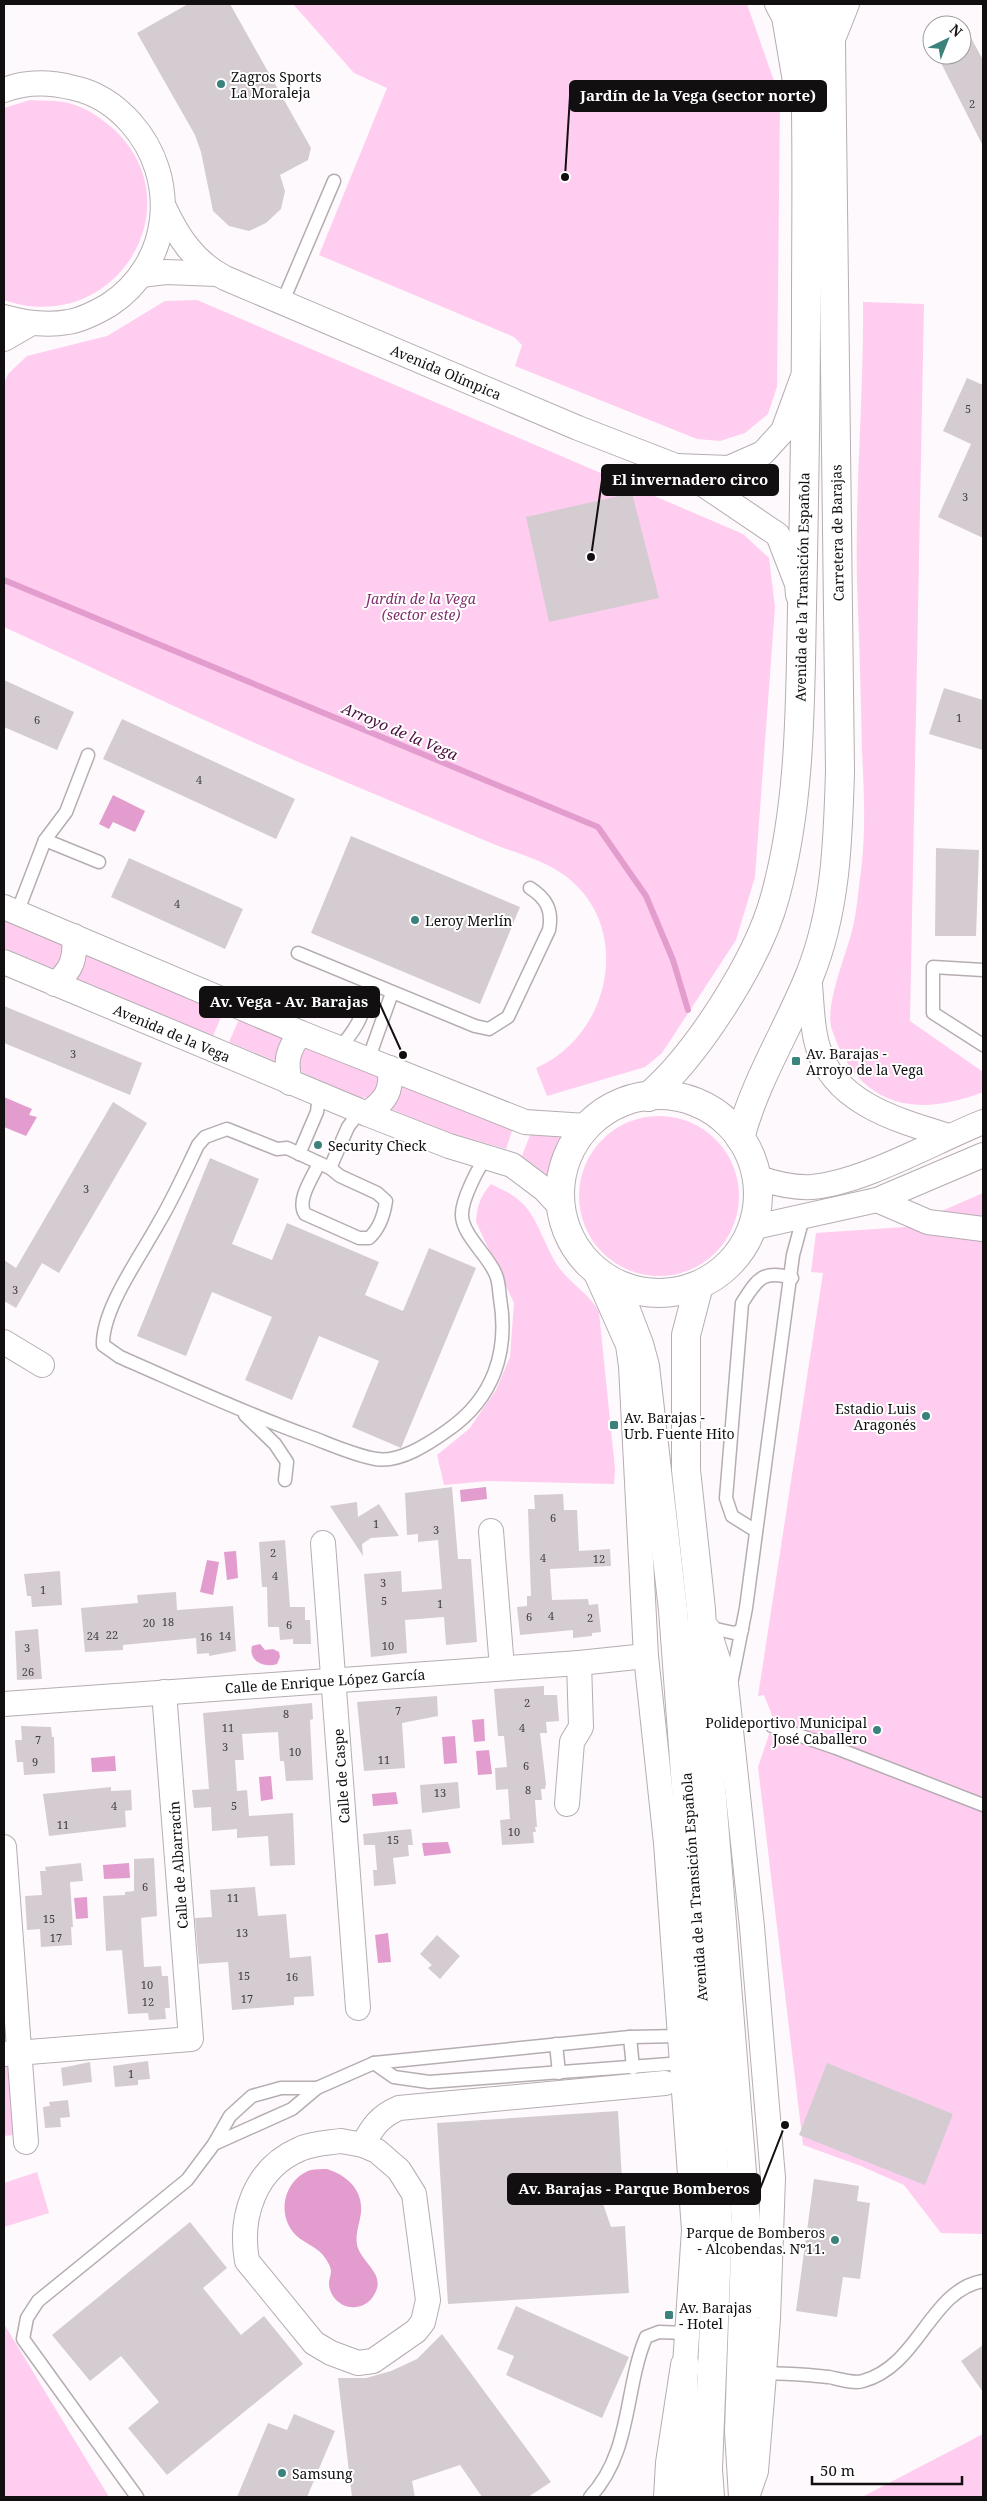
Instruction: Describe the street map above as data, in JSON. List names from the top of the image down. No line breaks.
{"streets":{"main road":["Carretera de Barajas","Avenida de la Transición Española"],"street":["Avenida Olímpica","Avenida de la Vega","Calle de Enrique López García","Calle de Caspe","Calle de Albarracín"]},"crossings":[["Avenida Olímpica","Avenida de la Transición Española"],["Avenida de la Transición Española","Avenida de la Vega"],["Calle de Enrique López García","Calle de Caspe"],["Calle de Enrique López García","Calle de Albarracín"]],"water":["Arroyo de la Vega"],"parks":["Jardín de la Vega (sector este)"],"places":{"other":["Zagros Sports La Moraleja","Jardín de la Vega (sector norte)","El invernadero circo","Leroy Merlín","Av. Vega - Av. Barajas","Security Check","Estadio Luis Aragonés","Polideportivo Municipal José Caballero","Av. Barajas - Parque Bomberos","Parque de Bomberos - Alcobendas. Nº11.","Samsung"],"transit":["Av. Barajas - Arroyo de la Vega","Av. Barajas - Urb. Fuente Hito","Av. Barajas - Hotel"]},"house_numbers":["2","5","3","1","6","4","4","3","3","3","6","1","3","2","4","12","4","3","1","5","1","4","6","2","18","20","6","22","24","14","16","10","3","26","2","7","8","11","4","7","3","10","11","9","6","8","13","4","5","11","10","15","6","11","15","13","17","15","16","10","17","12","1"],"scale_bar":"50 m","north":"top right"}
